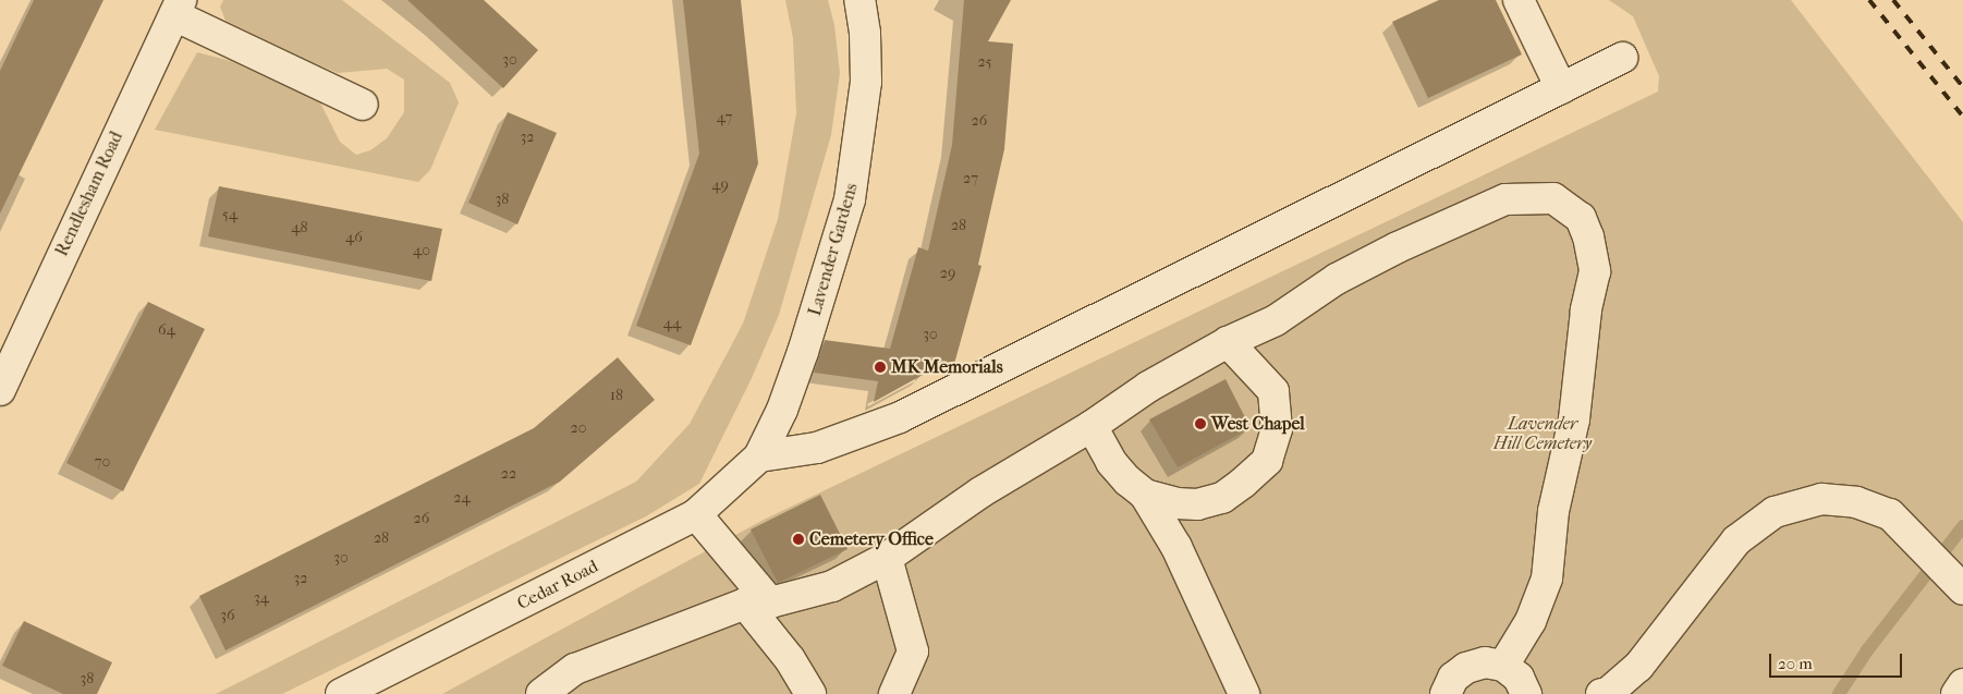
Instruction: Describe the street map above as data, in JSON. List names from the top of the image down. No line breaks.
{"streets":{"street":["Rendlesham Road","Lavender Gardens","Cedar Road"]},"crossings":[["Lavender Gardens","Cedar Road"]],"parks":["Lavender Hill Cemetery"],"places":["MK Memorials","West Chapel","Cemetery Office"],"house_numbers":["30","25","47","26","32","27","49","38","54","28","48","46","40","29","44","64","30","18","20","70","22","24","26","28","30","32","34","36","38"],"scale_bar":"20 m"}
